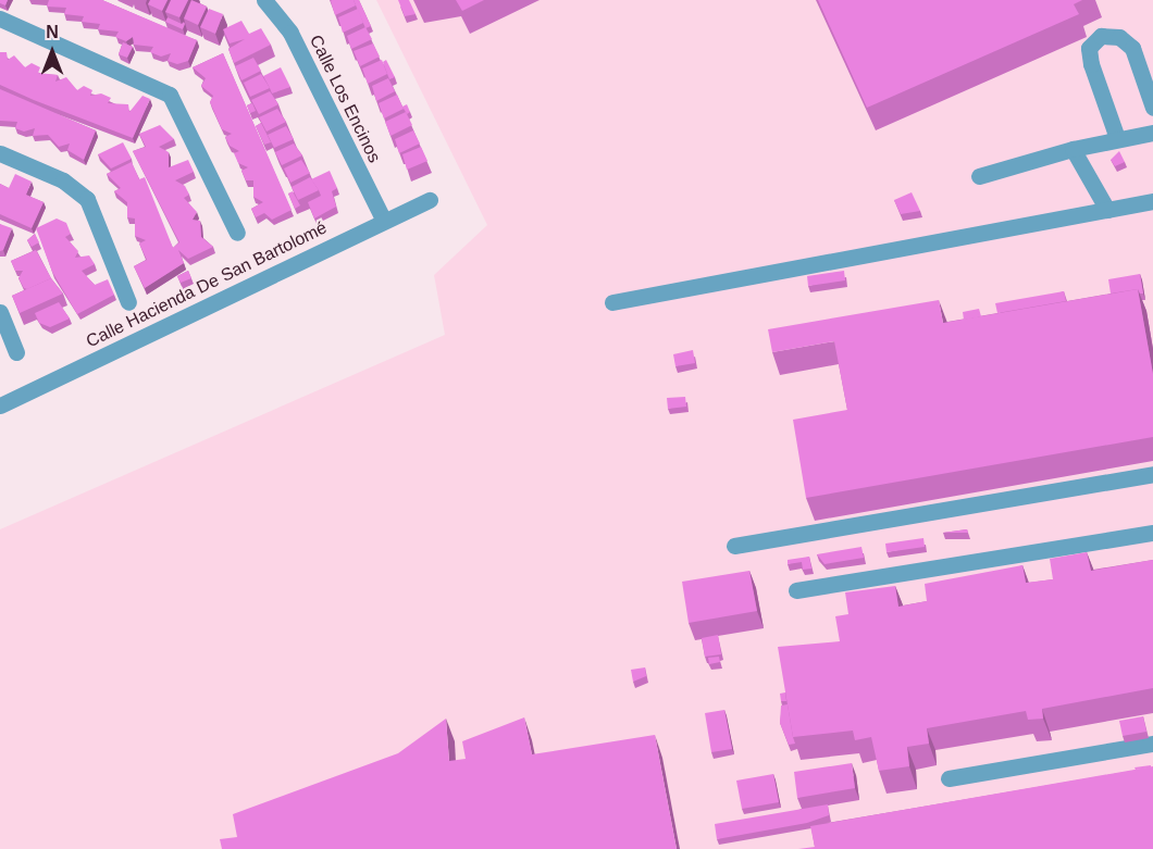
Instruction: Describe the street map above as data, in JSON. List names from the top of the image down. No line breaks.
{"streets":{"street":["Calle Los Encinos","Calle Hacienda De San Bartolomé"]},"crossings":[["Calle Los Encinos","Calle Hacienda De San Bartolomé"]],"north":"top"}
